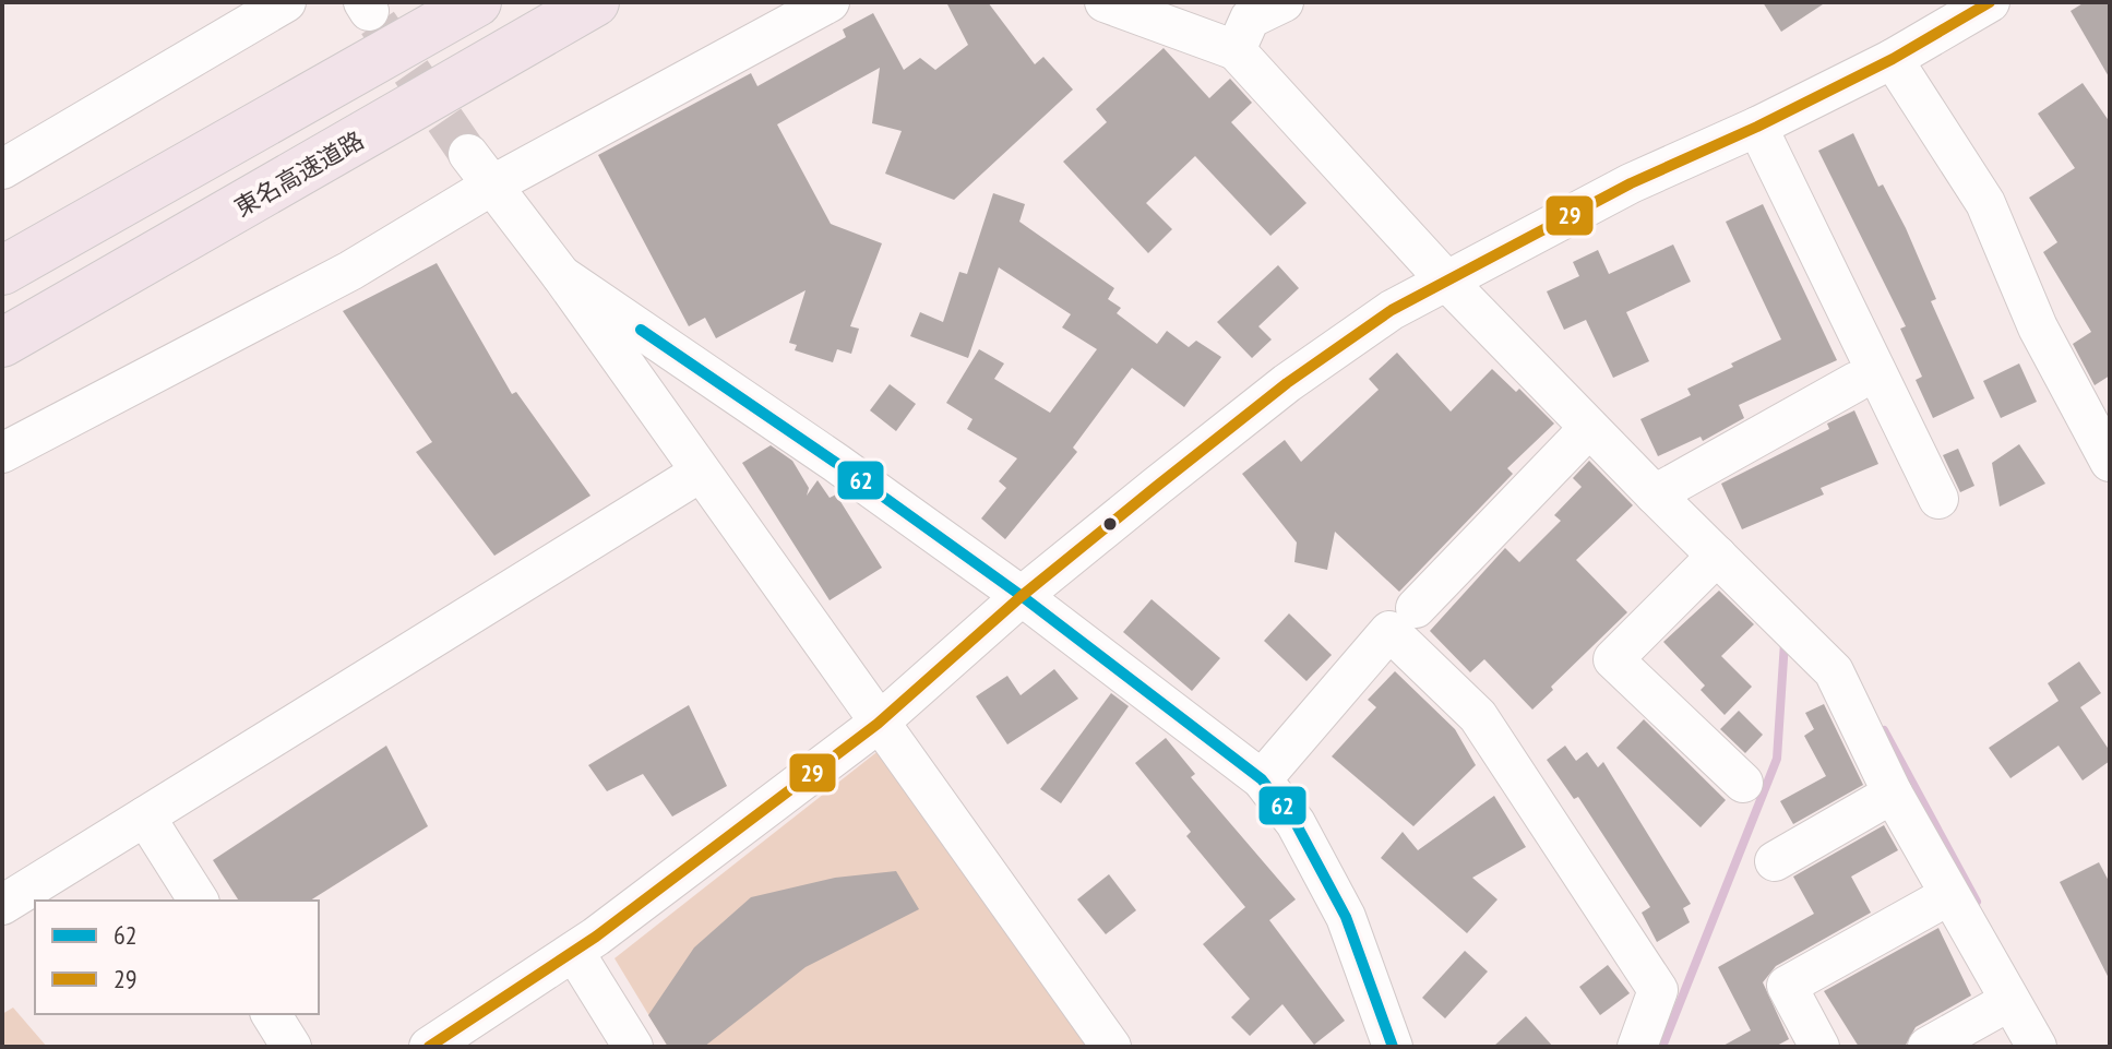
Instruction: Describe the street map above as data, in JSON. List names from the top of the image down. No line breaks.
{"streets":{"highway":["東名高速道路"]},"lines":["transit line 29","transit line 62"],"legend":["62","29"]}
